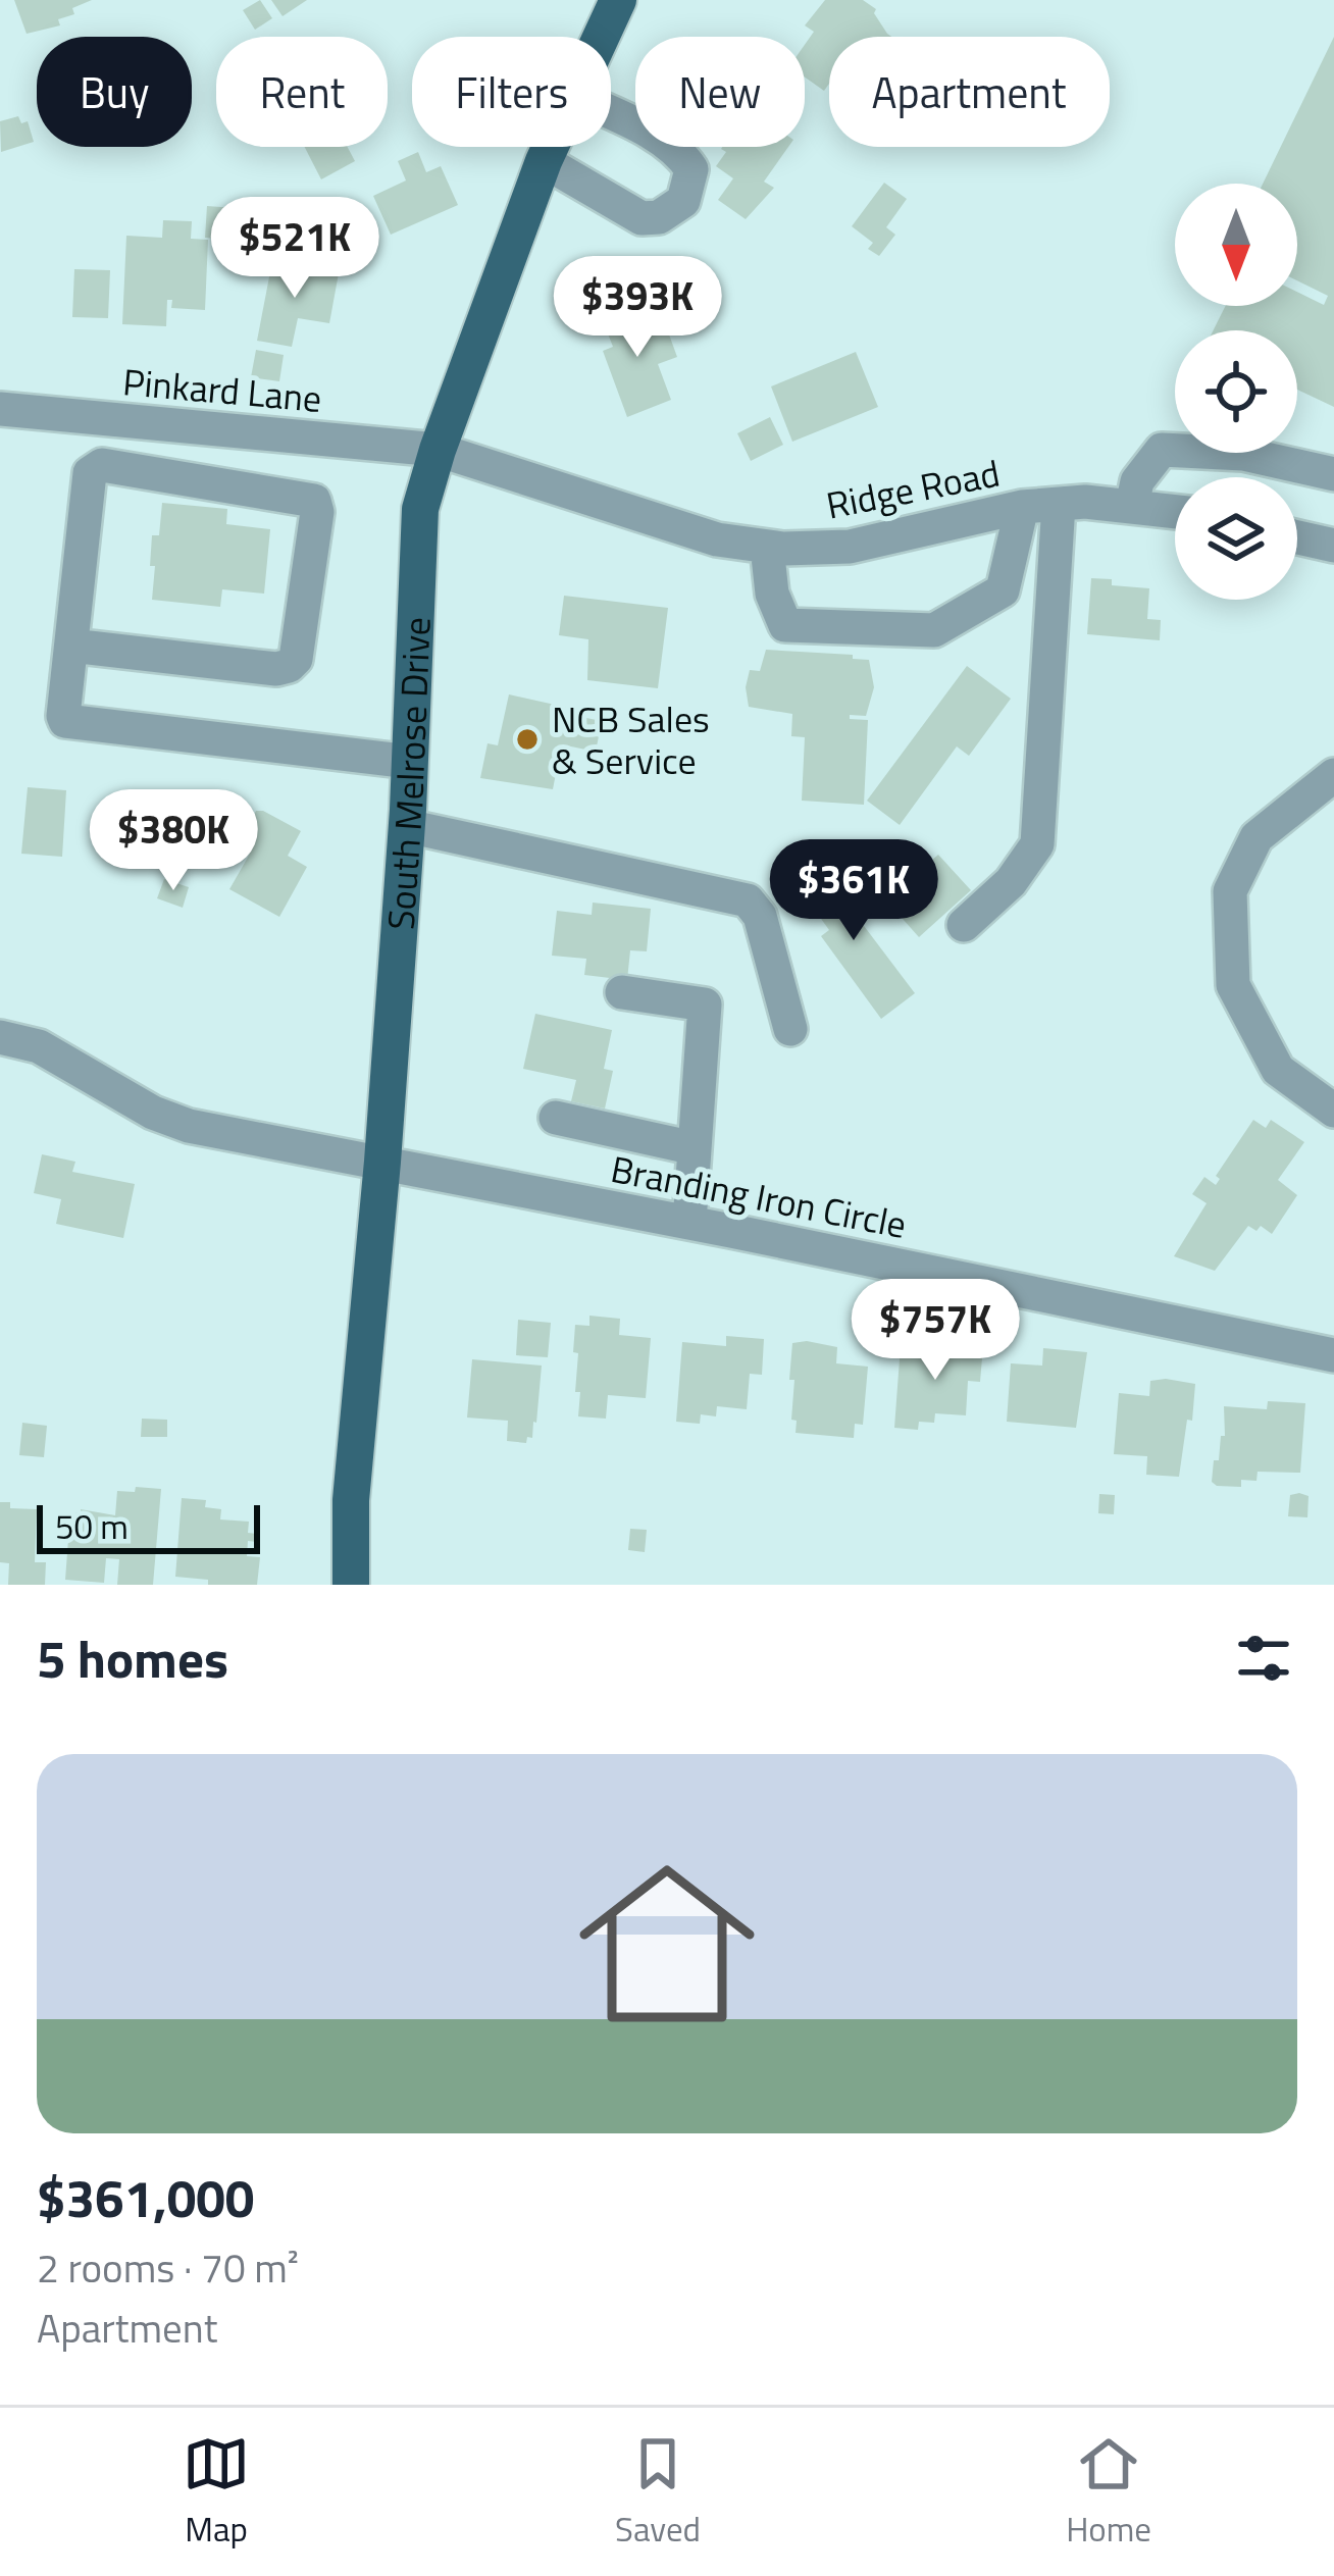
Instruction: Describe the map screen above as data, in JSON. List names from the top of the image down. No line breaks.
{"streets":{"main road":["South Melrose Drive"],"street":["Pinkard Lane","Ridge Road","Branding Iron Circle"]},"crossings":[["Pinkard Lane","Ridge Road"],["Pinkard Lane","South Melrose Drive"],["Ridge Road","South Melrose Drive"],["South Melrose Drive","Branding Iron Circle"]],"places":["NCB Sales & Service"],"scale_bar":"50 m","north":"bottom","page":{"chip":["Buy","Rent","Filters","New","Apartment"],"price":["$521K","$393K","$380K","$361K","$757K"],"scale":"50 m","heading":"5 homes","list":[{"name":"$361,000","note":"2 rooms · 70 m² · Apartment"}],"tabs":["Map","Saved","Home"]}}
